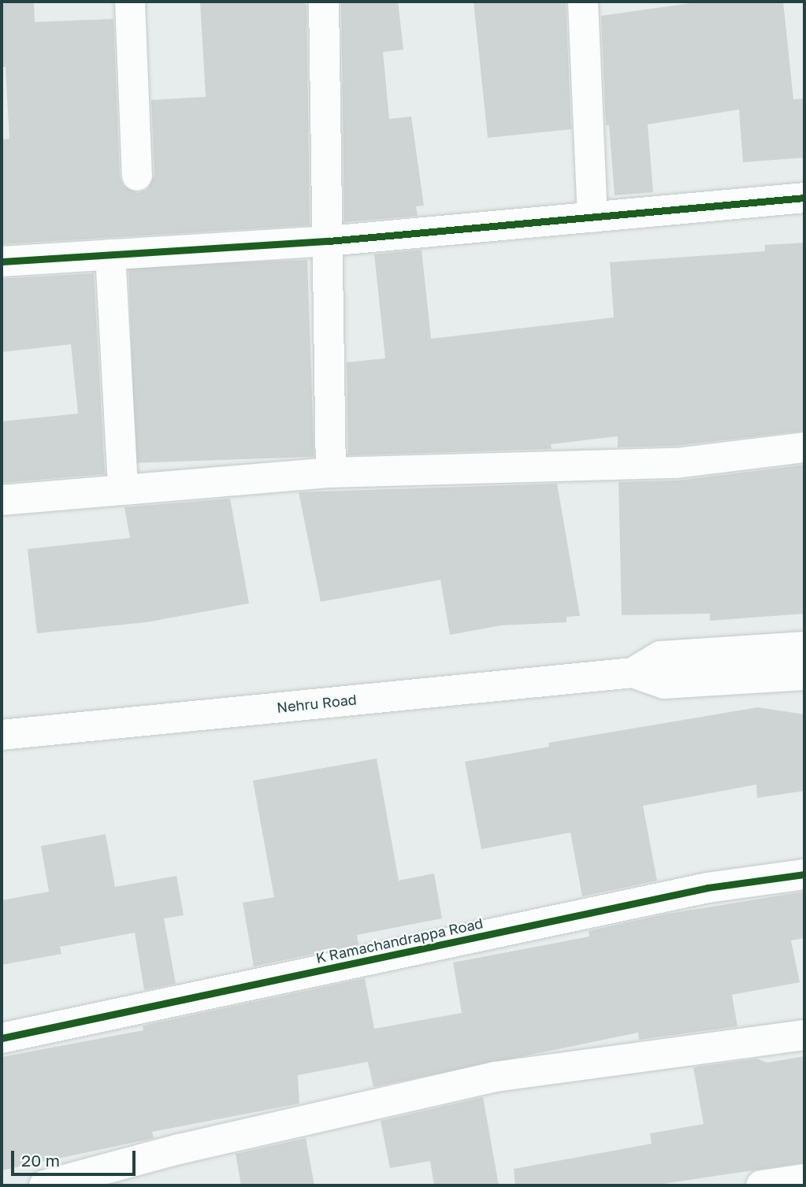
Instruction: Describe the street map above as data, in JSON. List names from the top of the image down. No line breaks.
{"streets":{"street":["Nehru Road","K Ramachandrappa Road"]},"scale_bar":"20 m"}
